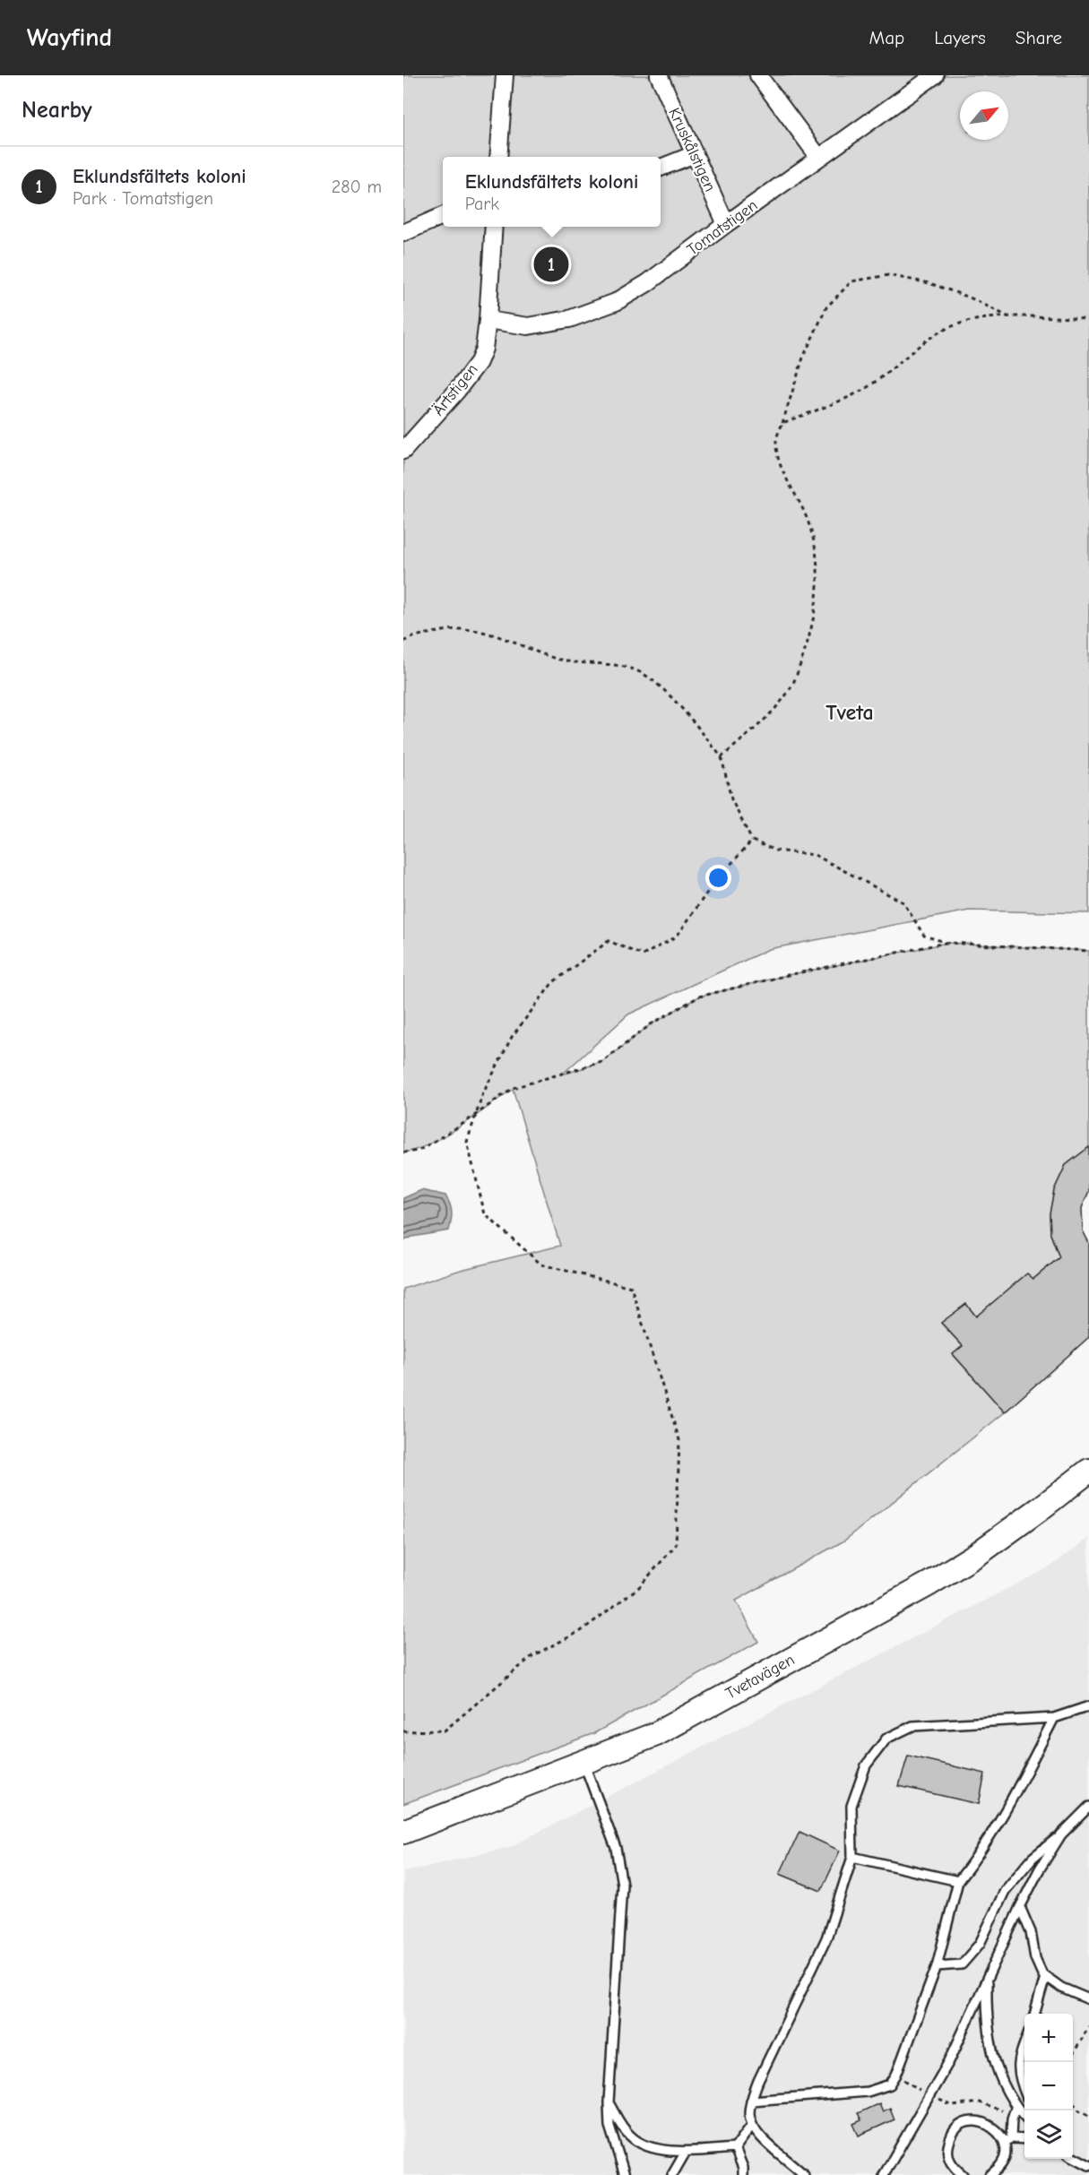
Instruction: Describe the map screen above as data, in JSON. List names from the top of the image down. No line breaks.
{"streets":{"main road":["Tvetavägen"],"street":["Kruskålstigen","Tomatstigen","Ärtstigen"]},"crossings":[["Kruskålstigen","Tomatstigen"],["Tomatstigen","Ärtstigen"]],"districts":["Tveta"],"north":"top right","page":{"header":"Wayfind","nav":["Map","Layers","Share"],"heading":"Nearby","list":[{"mark":"1","name":"Eklundsfältets koloni","note":"Park · Tomatstigen","value":"280 m"}],"popup":["Eklundsfältets koloni","Park"],"pins":"1","map_buttons":["+","−"]}}
